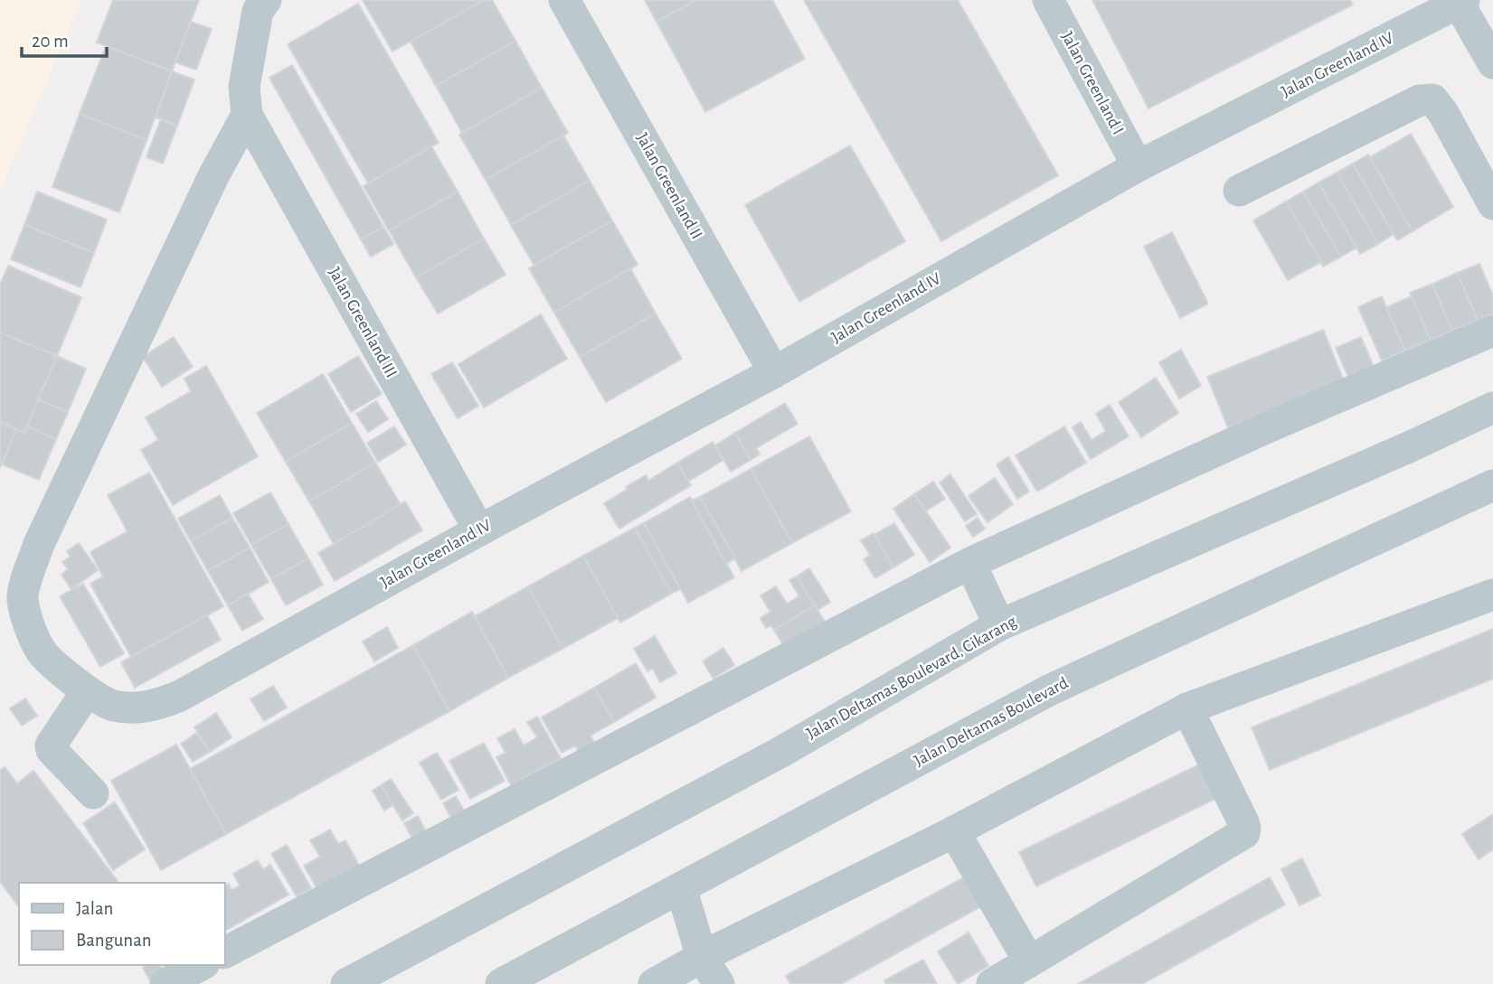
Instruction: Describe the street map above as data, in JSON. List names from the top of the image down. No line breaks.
{"streets":{"street":["Jalan Greenland IV","Jalan Greenland I","Jalan Greenland II","Jalan Greenland III","Jalan Deltamas Boulevard, Cikarang","Jalan Deltamas Boulevard"]},"crossings":[["Jalan Greenland IV","Jalan Greenland I"],["Jalan Greenland IV","Jalan Greenland II"],["Jalan Greenland IV","Jalan Greenland III"]],"legend":["Jalan","Bangunan"],"scale_bar":"20 m"}
